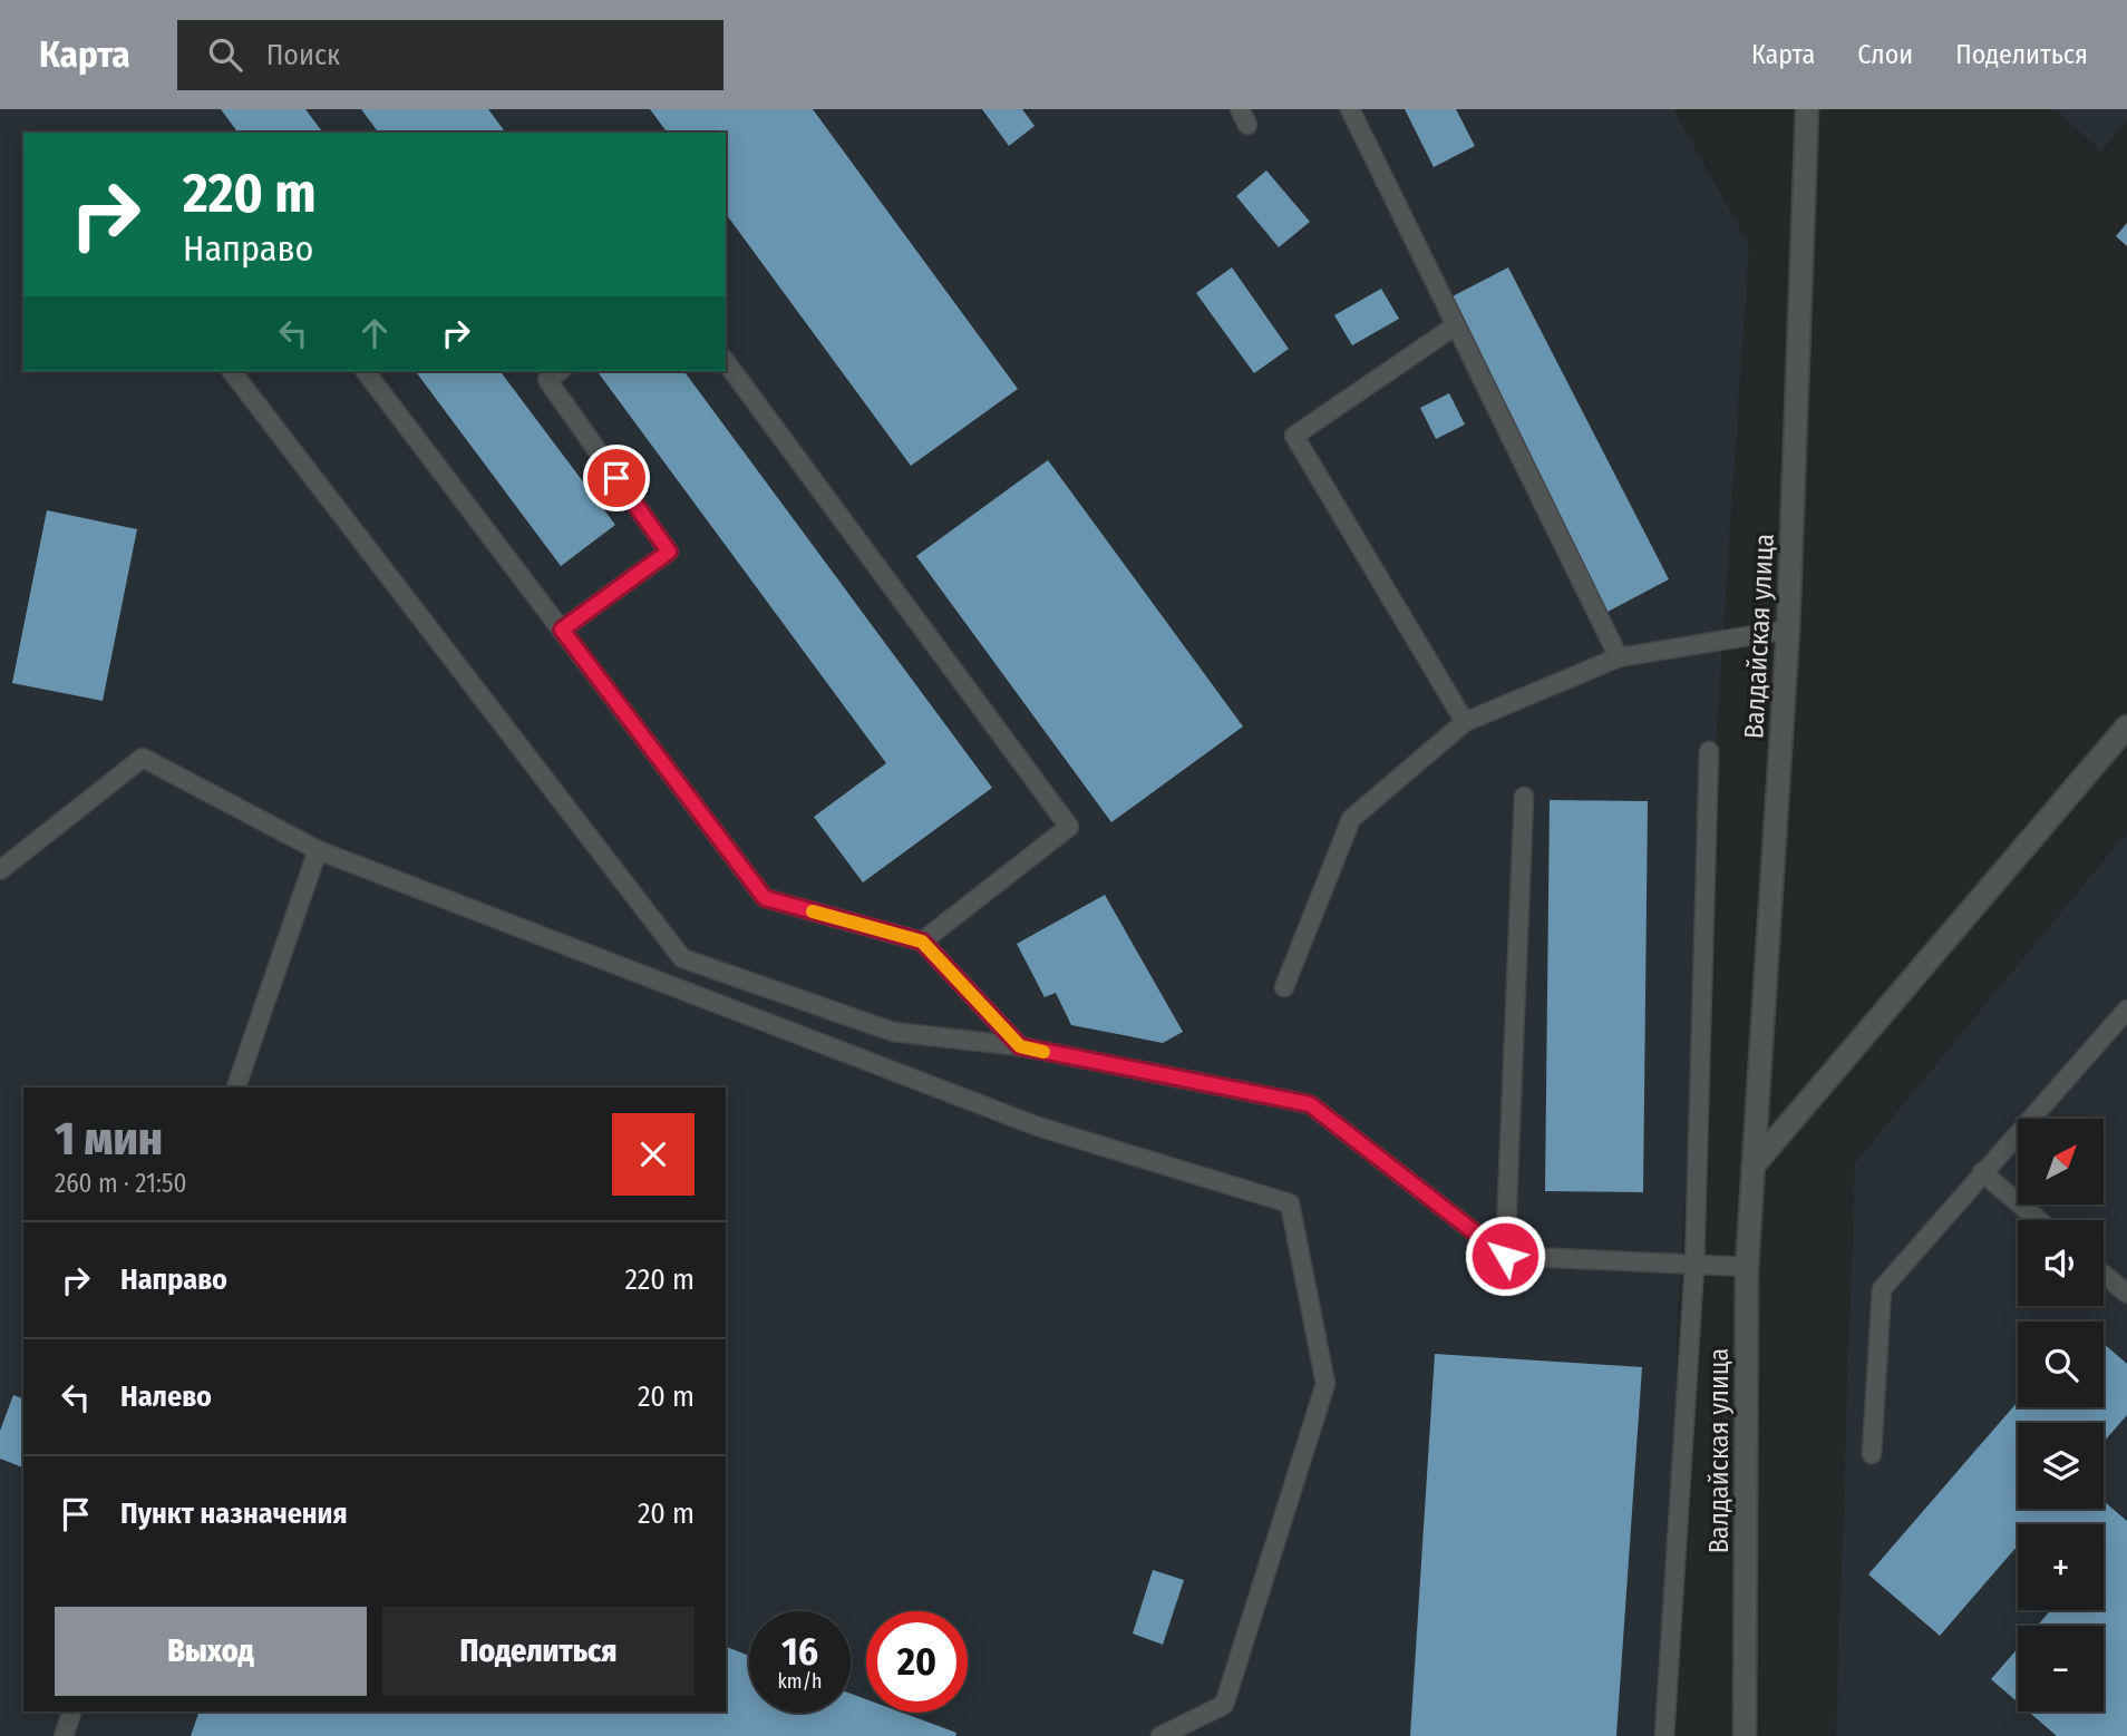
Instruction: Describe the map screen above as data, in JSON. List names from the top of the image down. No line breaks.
{"streets":{"street":["Валдайская улица"]},"north":"top right","page":{"header":"Карта","search":"Поиск","nav":["Карта","Слои","Поделиться"],"turn":["220 m","Направо"],"heading":["1 мин","260 m · 21:50"],"map_buttons":["+","−"],"list":[{"name":"Направо","value":"220 m"},{"name":"Налево","value":"20 m"},{"name":"Пункт назначения","value":"20 m"}],"buttons":["Выход","Поделиться"],"speed":"16 km/h","limit":"20"}}
